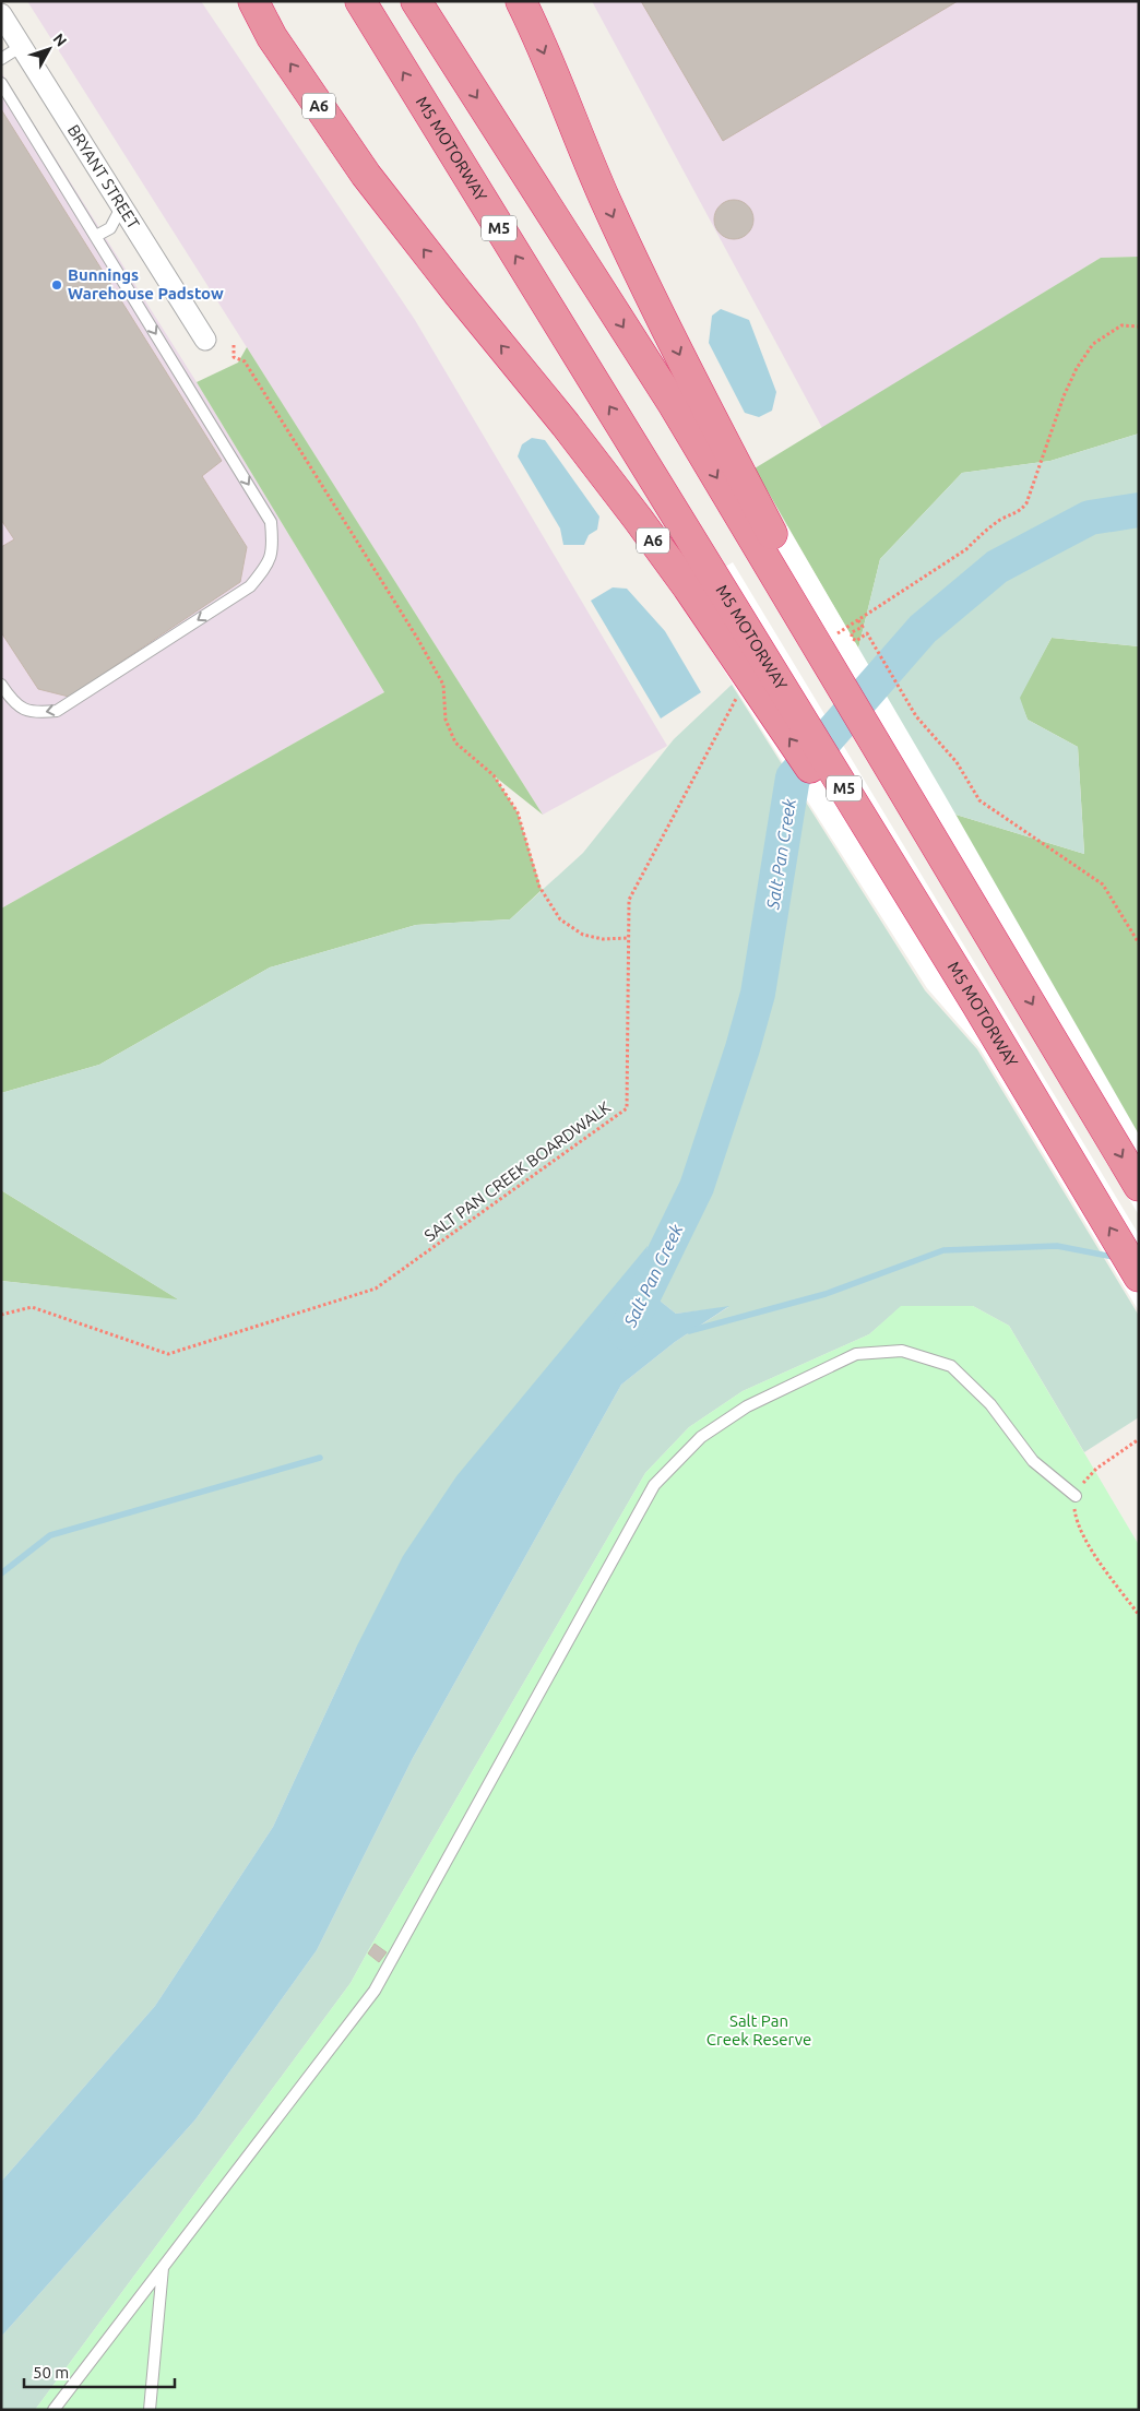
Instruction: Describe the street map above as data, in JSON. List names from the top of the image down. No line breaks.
{"streets":{"highway":["A6","M5 MOTORWAY","M5"],"street":["BRYANT STREET"],"path":["SALT PAN CREEK BOARDWALK"]},"crossings":[["A6","M5 MOTORWAY"]],"water":["Salt Pan Creek"],"parks":["Salt Pan Creek Reserve"],"places":["Bunnings Warehouse Padstow"],"scale_bar":"50 m","north":"top right"}
